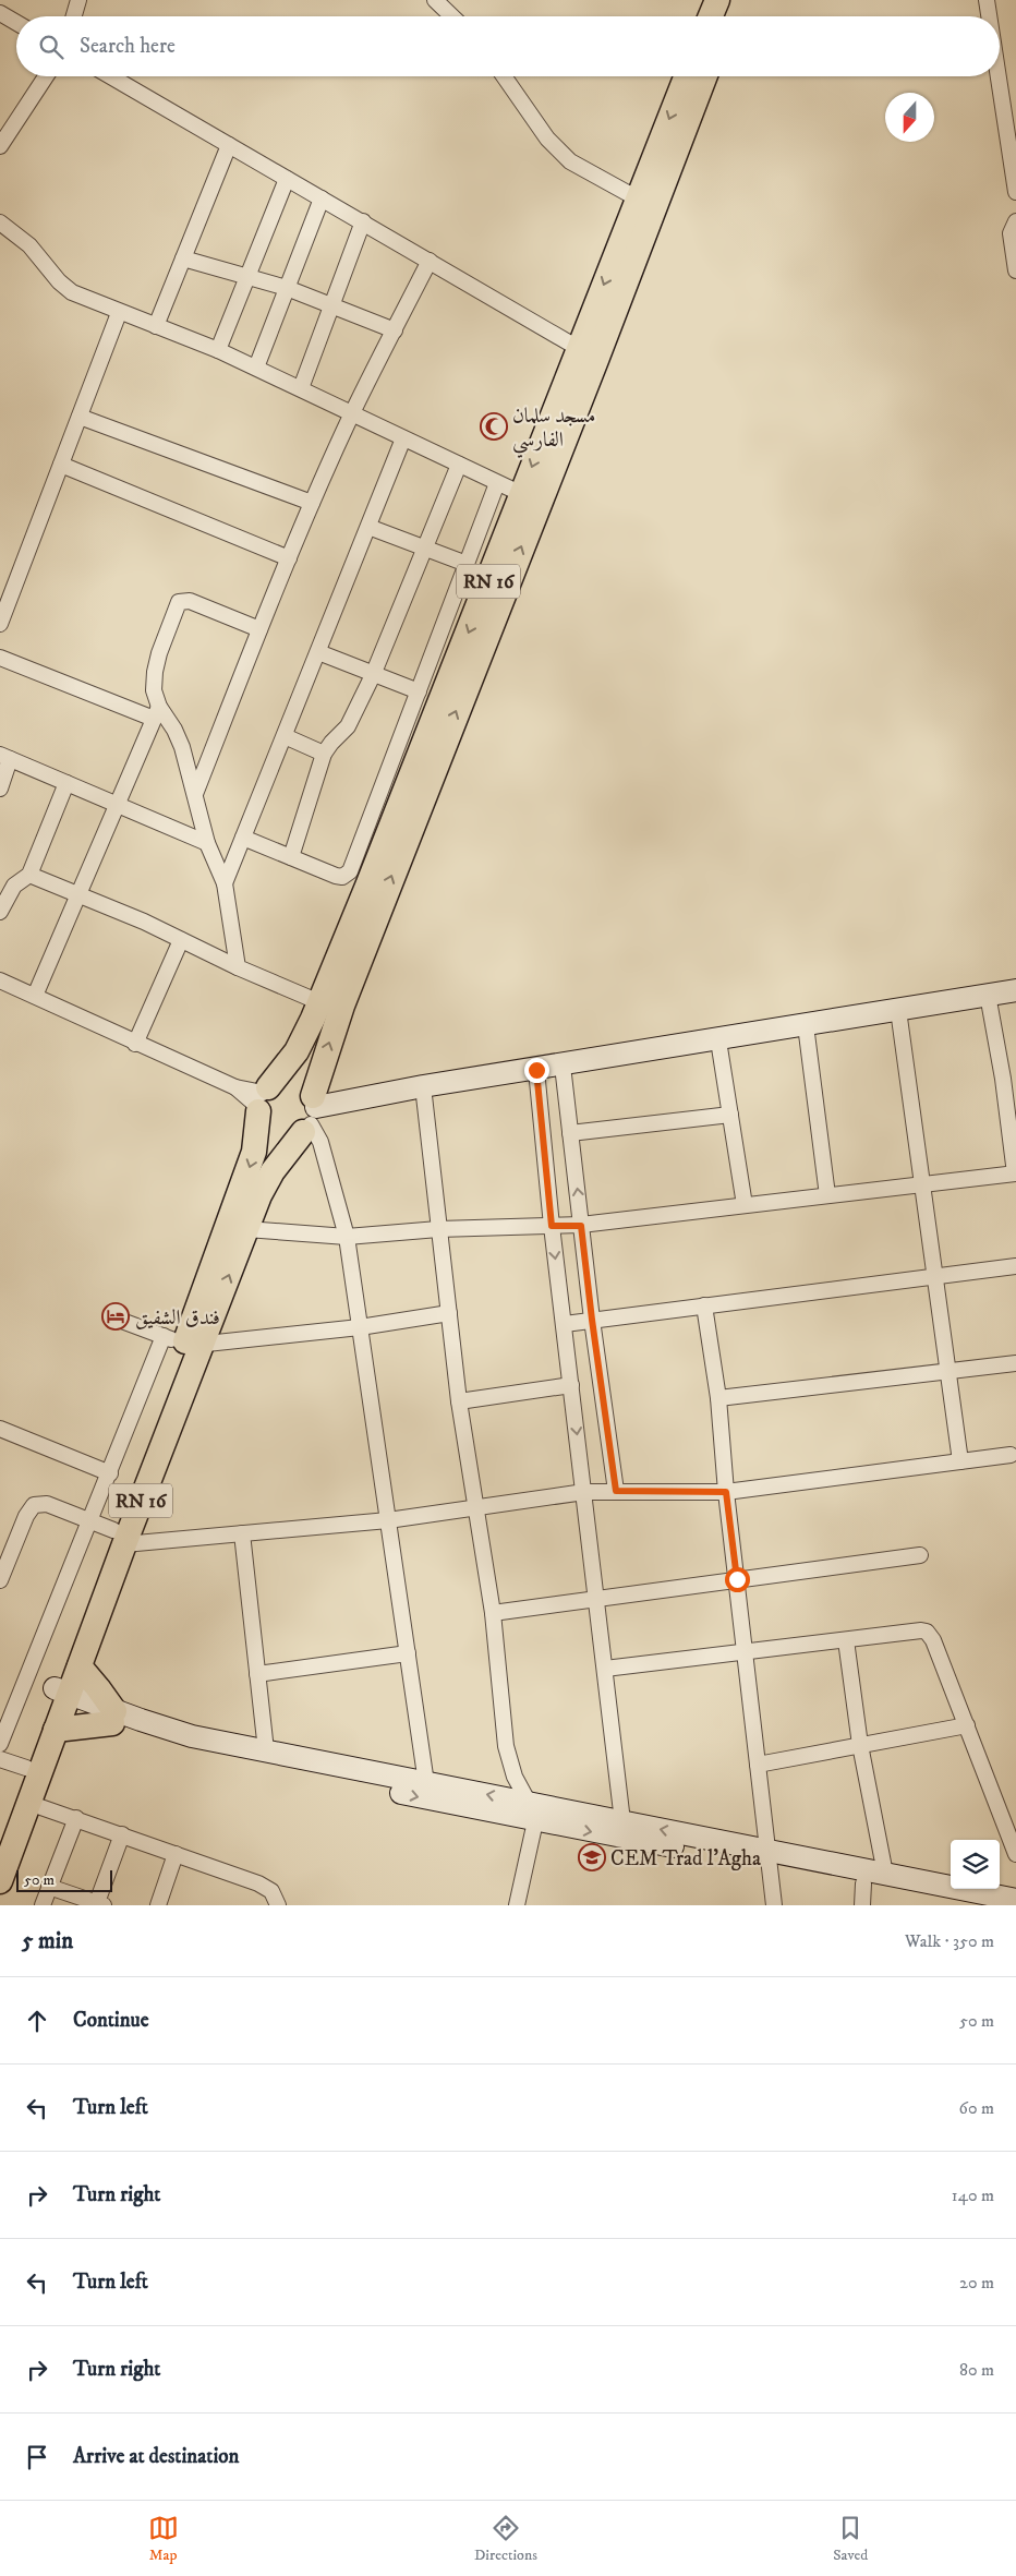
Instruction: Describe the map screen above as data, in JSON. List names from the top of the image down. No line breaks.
{"streets":{"main road":["RN 16"]},"places":{"mosque":["مسجد سلمان الفارسي"],"hotel":["فندق الشفيق"],"school or university":["CEM Trad l'Agha"]},"scale_bar":"50 m","north":"bottom","page":{"search":"Search here","scale":"50 m","heading":["5 min","Walk · 350 m"],"list":[["Continue","50 m"],["Turn left","60 m"],["Turn right","140 m"],["Turn left","20 m"],["Turn right","80 m"],"Arrive at destination"],"nav":["Map","Directions","Saved"]}}
